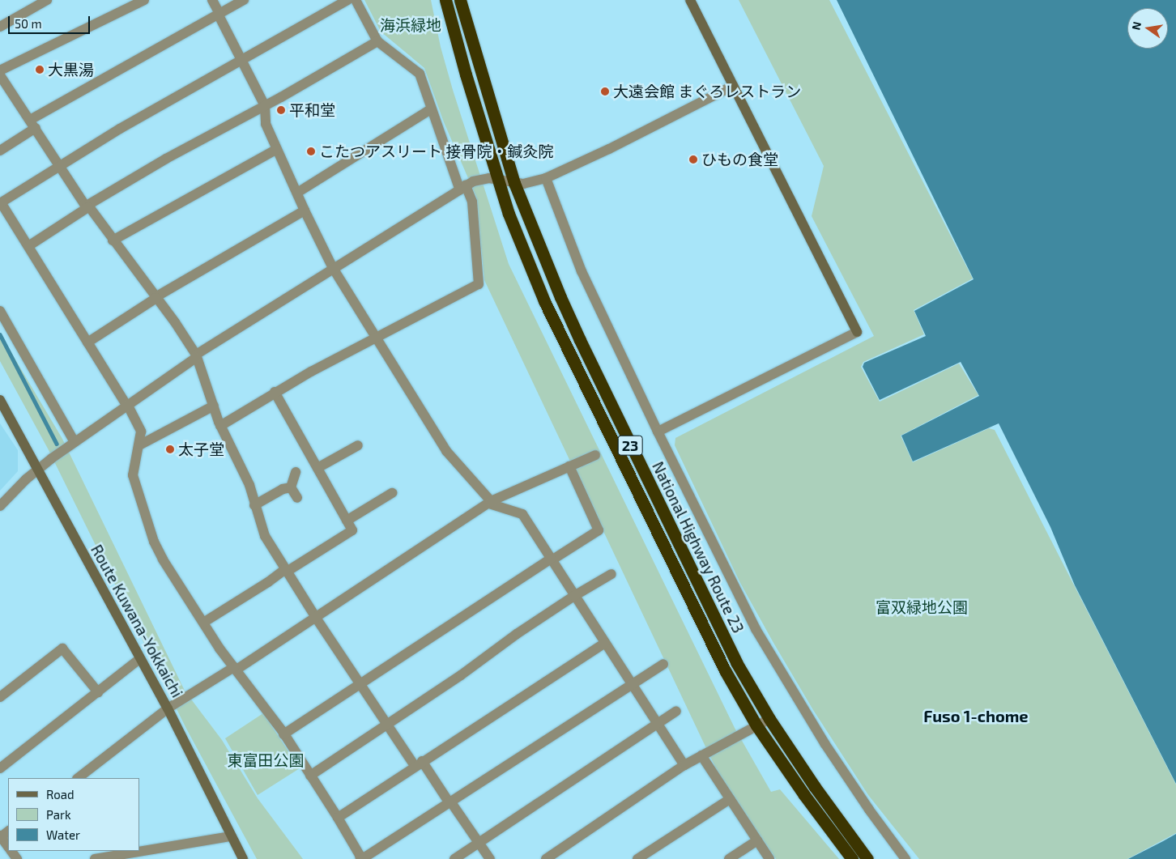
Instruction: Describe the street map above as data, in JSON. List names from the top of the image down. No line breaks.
{"streets":{"highway":["23","National Highway Route 23"],"main road":["Route Kuwana-Yokkaichi"]},"districts":["Fuso 1-chome"],"parks":["海浜緑地","富双緑地公園","東富田公園"],"places":["大黒湯","大遠会館 まぐろレストラン","平和堂","こたつアスリート 接骨院・鍼灸院","ひもの食堂","太子堂"],"legend":["Road","Park","Water"],"scale_bar":"50 m","north":"left"}
